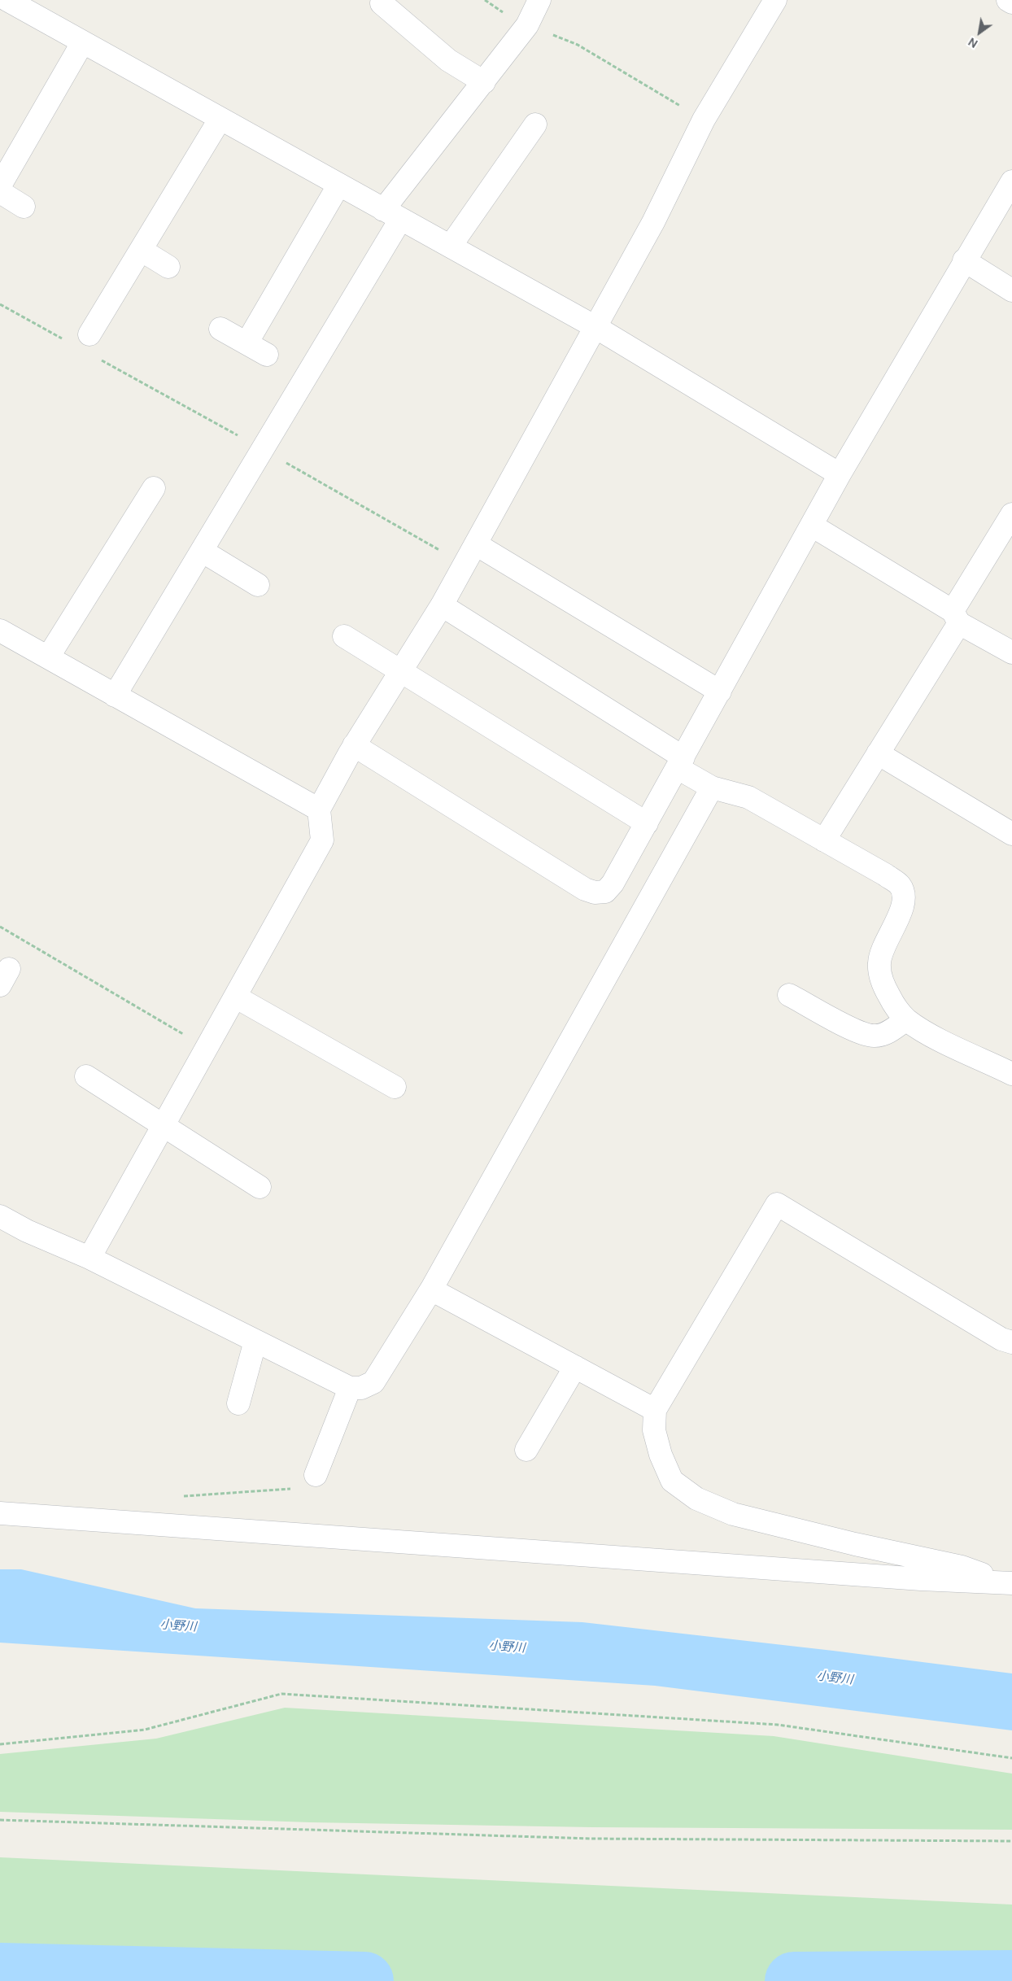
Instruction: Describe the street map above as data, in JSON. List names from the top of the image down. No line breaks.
{"water":["小野川"],"north":"bottom left"}
